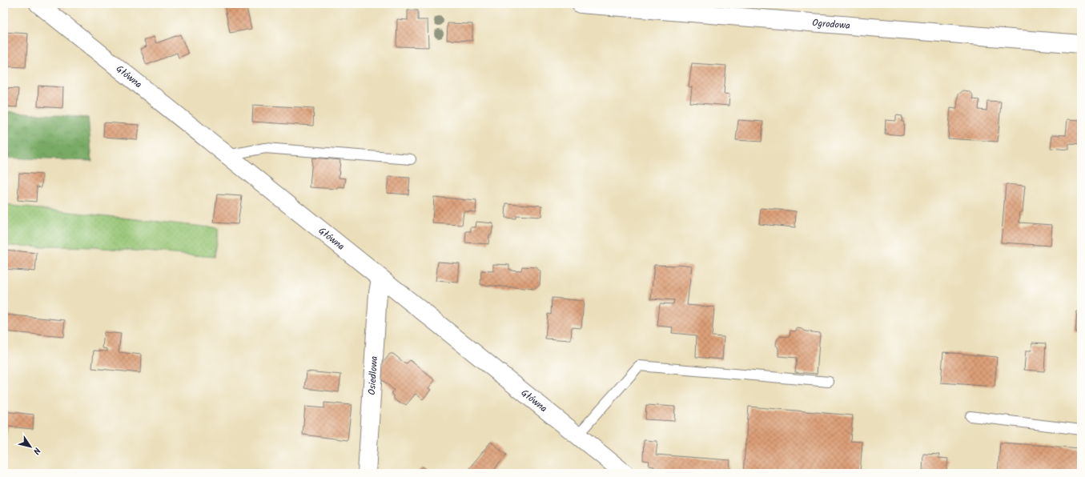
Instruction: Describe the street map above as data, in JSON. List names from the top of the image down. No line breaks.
{"streets":{"street":["Ogrodowa","Główna","Osiedlowa"]},"crossings":[["Główna","Osiedlowa"]],"north":"bottom right"}
